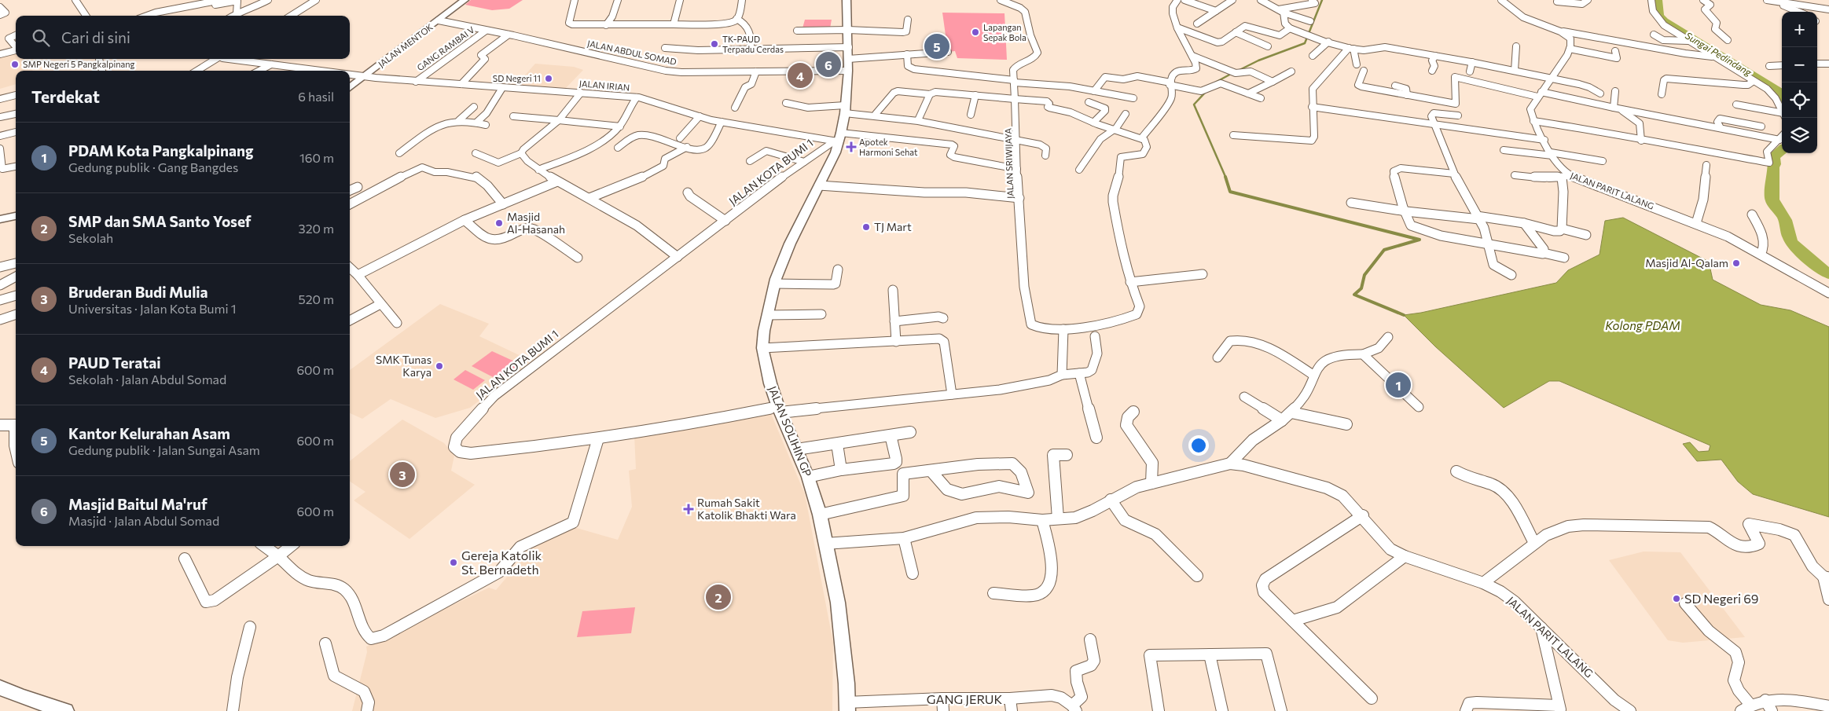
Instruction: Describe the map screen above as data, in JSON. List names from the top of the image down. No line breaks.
{"streets":{"highway":["JALAN MENTOK"],"main road":["JALAN SOLIHIN GP"],"street":["GANG RAMBAI V","JALAN ABDUL SOMAD","JALAN IRIAN","JALAN SRIWIJAYA","JALAN KOTA BUMI 1","JALAN PARIT LALANG","GANG JERUK"]},"crossings":[["JALAN MENTOK","JALAN ABDUL SOMAD"],["JALAN MENTOK","JALAN IRIAN"],["GANG RAMBAI V","JALAN ABDUL SOMAD"],["GANG RAMBAI V","JALAN IRIAN"],["JALAN ABDUL SOMAD","JALAN SOLIHIN GP"],["JALAN IRIAN","JALAN SRIWIJAYA"],["JALAN IRIAN","JALAN KOTA BUMI 1"],["JALAN IRIAN","JALAN SOLIHIN GP"],["JALAN KOTA BUMI 1","JALAN SOLIHIN GP"],["JALAN PARIT LALANG","JALAN SOLIHIN GP"],["JALAN SOLIHIN GP","GANG JERUK"]],"water":["Sungai Pedindang","Kolong PDAM"],"places":{"other":["Lapangan Sepak Bola","TK-PAUD Terpadu Cerdas","SMP Negeri 5 Pangkalpinang","SD Negeri 11","Masjid Al-Hasanah","TJ Mart","Masjid Al-Qalam","SMK Tunas Karya","Gereja Katolik St. Bernadeth","SD Negeri 69"],"health":["Apotek Harmoni Sehat","Rumah Sakit Katolik Bhakti Wara"]},"page":{"map_buttons":["+","−"],"search":"Cari di sini","pins":["5","6","4","1","3","2"],"heading":["Terdekat","6 hasil"],"list":[{"mark":"1","name":"PDAM Kota Pangkalpinang","note":"Gedung publik · Gang Bangdes","value":"160 m"},{"mark":"2","name":"SMP dan SMA Santo Yosef","note":"Sekolah","value":"320 m"},{"mark":"3","name":"Bruderan Budi Mulia","note":"Universitas · Jalan Kota Bumi 1","value":"520 m"},{"mark":"4","name":"PAUD Teratai","note":"Sekolah · Jalan Abdul Somad","value":"600 m"},{"mark":"5","name":"Kantor Kelurahan Asam","note":"Gedung publik · Jalan Sungai Asam","value":"600 m"},{"mark":"6","name":"Masjid Baitul Ma'ruf","note":"Masjid · Jalan Abdul Somad","value":"600 m"}]}}
